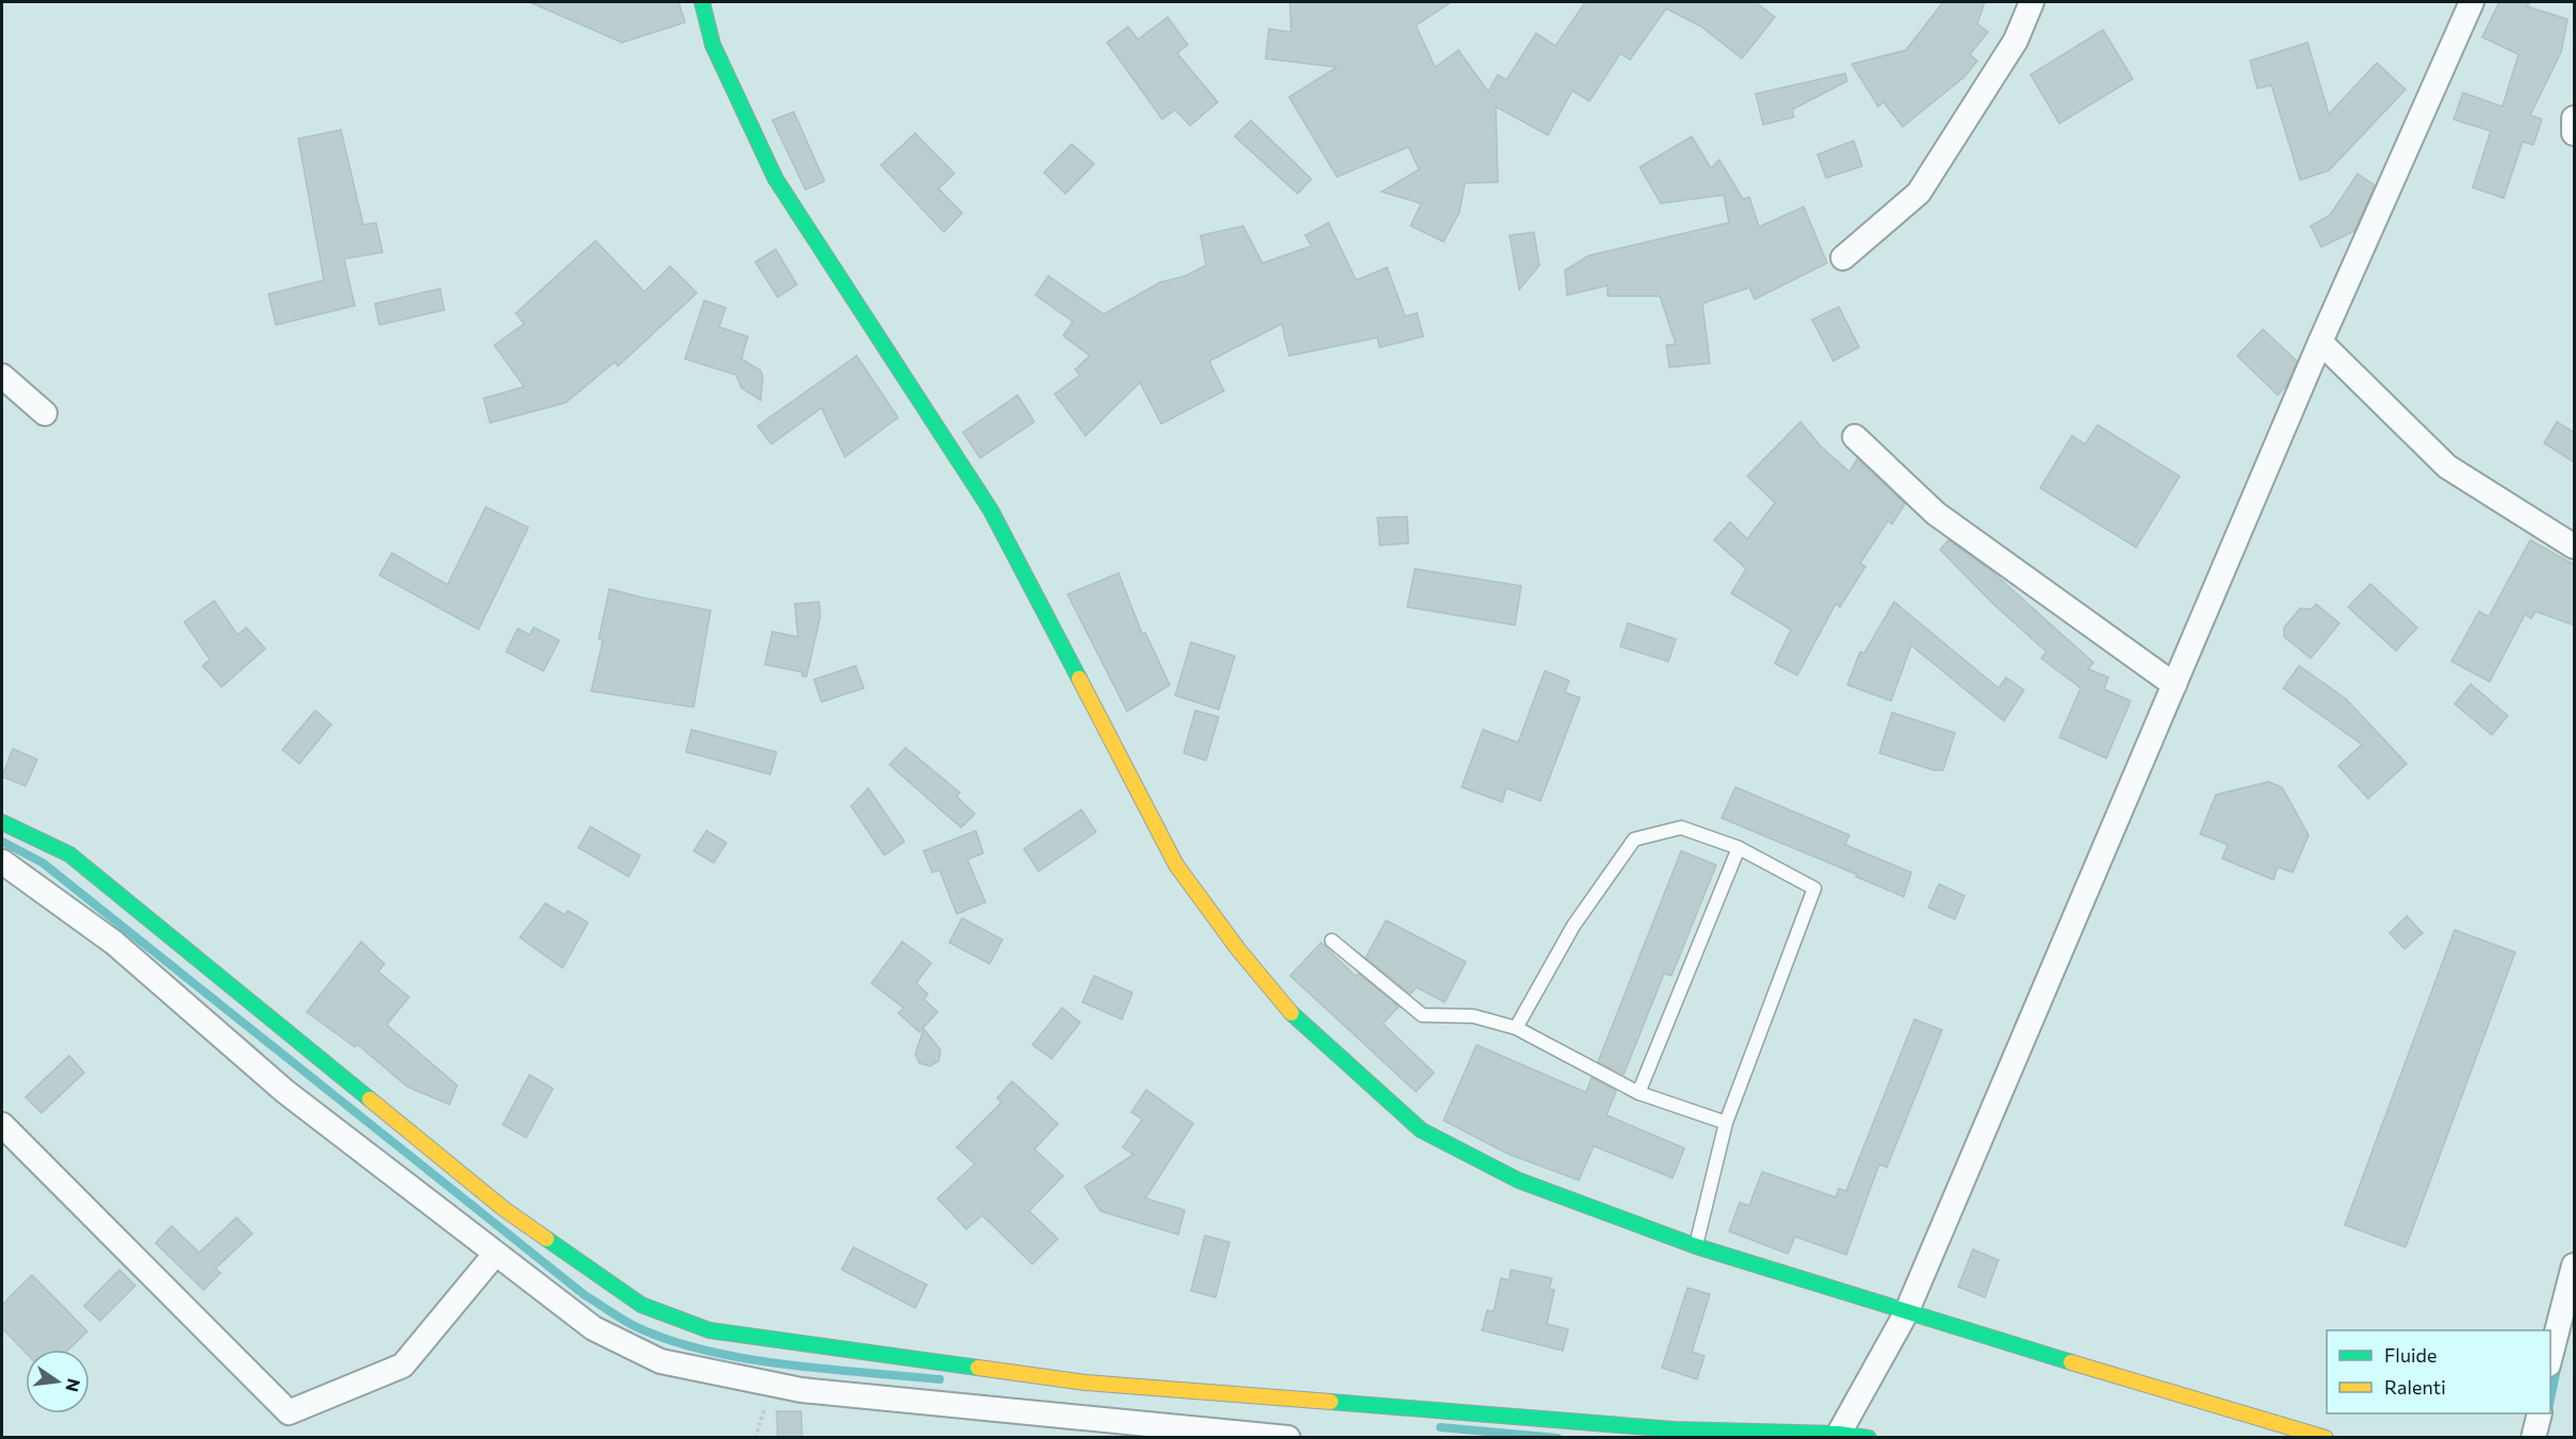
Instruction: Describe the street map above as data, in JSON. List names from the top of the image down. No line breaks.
{"legend":["Fluide","Ralenti"],"north":"right"}
